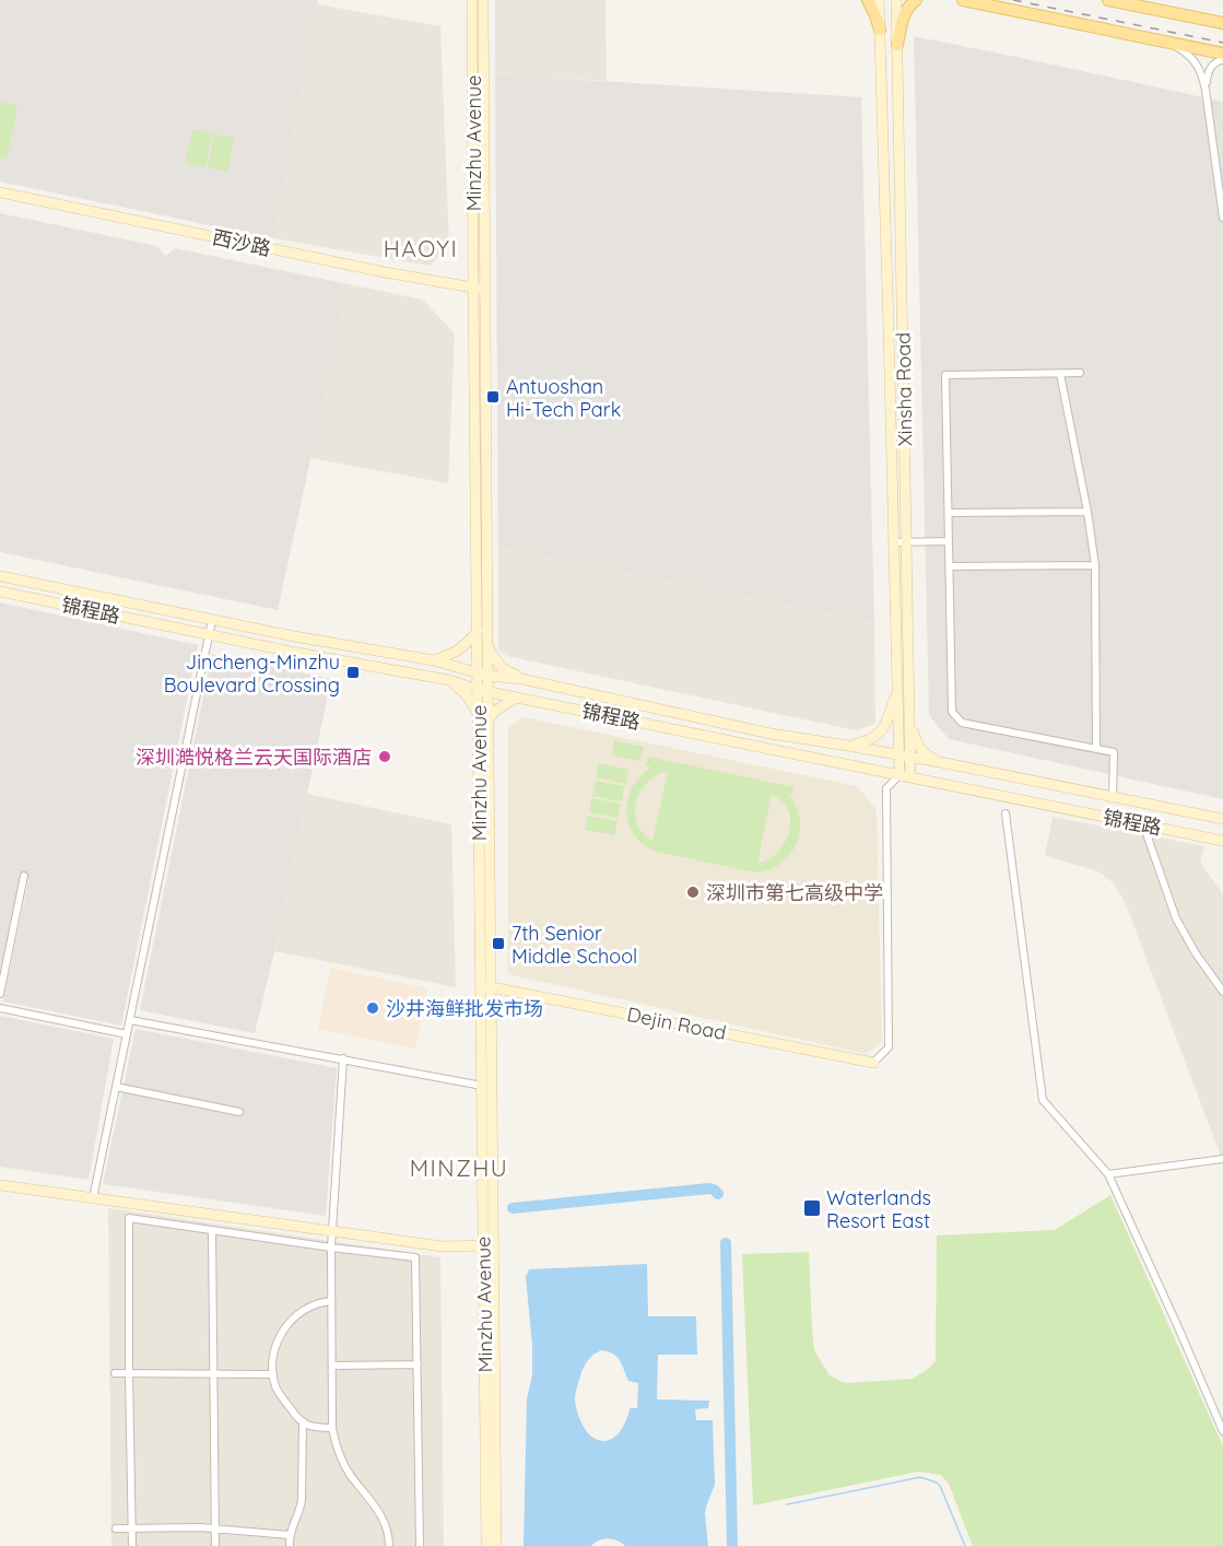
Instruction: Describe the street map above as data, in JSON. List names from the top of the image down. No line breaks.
{"streets":{"main road":["Minzhu Avenue","西沙路","Xinsha Road","锦程路","Dejin Road"]},"crossings":[["Minzhu Avenue","西沙路"],["Minzhu Avenue","锦程路"],["Minzhu Avenue","Dejin Road"],["Xinsha Road","锦程路"]],"districts":["HAOYI","MINZHU"],"places":{"transit":["Antuoshan Hi-Tech Park","Jincheng-Minzhu Boulevard Crossing","7th Senior Middle School","Waterlands Resort East"],"other":["深圳澔悦格兰云天国际酒店","深圳市第七高级中学","沙井海鲜批发市场"]}}
